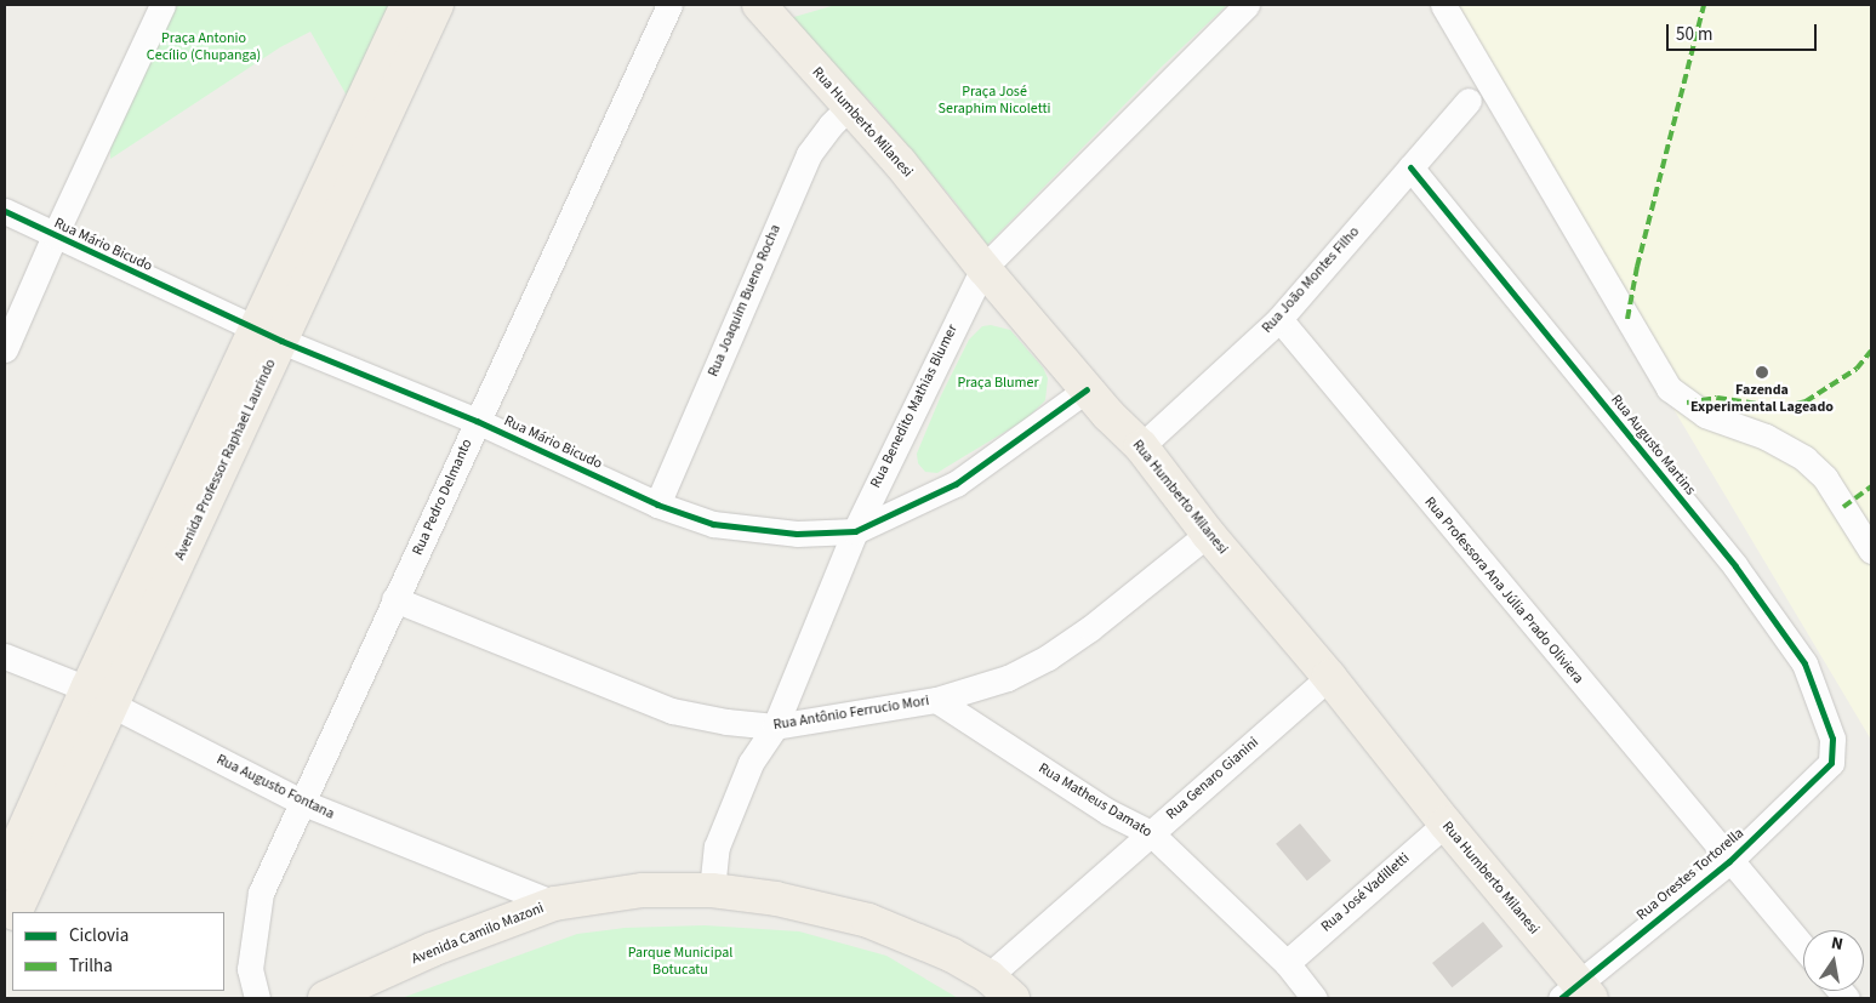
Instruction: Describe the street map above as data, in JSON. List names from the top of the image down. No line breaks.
{"streets":{"main road":["Rua Humberto Milanesi","Avenida Professor Raphael Laurindo","Avenida Camilo Mazoni"],"street":["Rua Mário Bicudo","Rua João Montes Filho","Rua Joaquim Bueno Rocha","Rua Benedito Mathias Blumer","Rua Augusto Martins","Rua Pedro Delmanto","Rua Professora Ana Júlia Prado Oliviera","Rua Antônio Ferrucio Mori","Rua Genaro Gianini","Rua Augusto Fontana","Rua Matheus Damato","Rua Orestes Tortorella","Rua José Vadilletti"]},"crossings":[["Rua Humberto Milanesi","Rua Mário Bicudo"],["Rua Humberto Milanesi","Rua João Montes Filho"],["Rua Humberto Milanesi","Rua Joaquim Bueno Rocha"],["Rua Humberto Milanesi","Rua Benedito Mathias Blumer"],["Rua Humberto Milanesi","Rua Antônio Ferrucio Mori"],["Rua Humberto Milanesi","Rua Genaro Gianini"],["Rua Humberto Milanesi","Rua Orestes Tortorella"],["Rua Humberto Milanesi","Rua José Vadilletti"],["Rua Mário Bicudo","Rua Joaquim Bueno Rocha"],["Rua Mário Bicudo","Rua Benedito Mathias Blumer"],["Rua Mário Bicudo","Avenida Professor Raphael Laurindo"],["Rua Mário Bicudo","Rua Pedro Delmanto"],["Rua João Montes Filho","Rua Augusto Martins"],["Rua João Montes Filho","Rua Professora Ana Júlia Prado Oliviera"],["Rua Benedito Mathias Blumer","Rua Antônio Ferrucio Mori"],["Rua Benedito Mathias Blumer","Avenida Camilo Mazoni"],["Rua Augusto Martins","Rua Orestes Tortorella"],["Avenida Professor Raphael Laurindo","Rua Augusto Fontana"],["Rua Pedro Delmanto","Rua Antônio Ferrucio Mori"],["Rua Pedro Delmanto","Rua Augusto Fontana"],["Rua Professora Ana Júlia Prado Oliviera","Rua Orestes Tortorella"],["Rua Antônio Ferrucio Mori","Rua Matheus Damato"],["Rua Genaro Gianini","Rua Matheus Damato"],["Rua Genaro Gianini","Avenida Camilo Mazoni"],["Rua Augusto Fontana","Avenida Camilo Mazoni"],["Rua Matheus Damato","Rua José Vadilletti"]],"parks":["Praça Antonio Cecílio (Chupanga)","Praça José Seraphim Nicoletti","Praça Blumer","Parque Municipal Botucatu"],"places":["Fazenda Experimental Lageado"],"legend":["Ciclovia","Trilha"],"scale_bar":"50 m","north":"top"}
